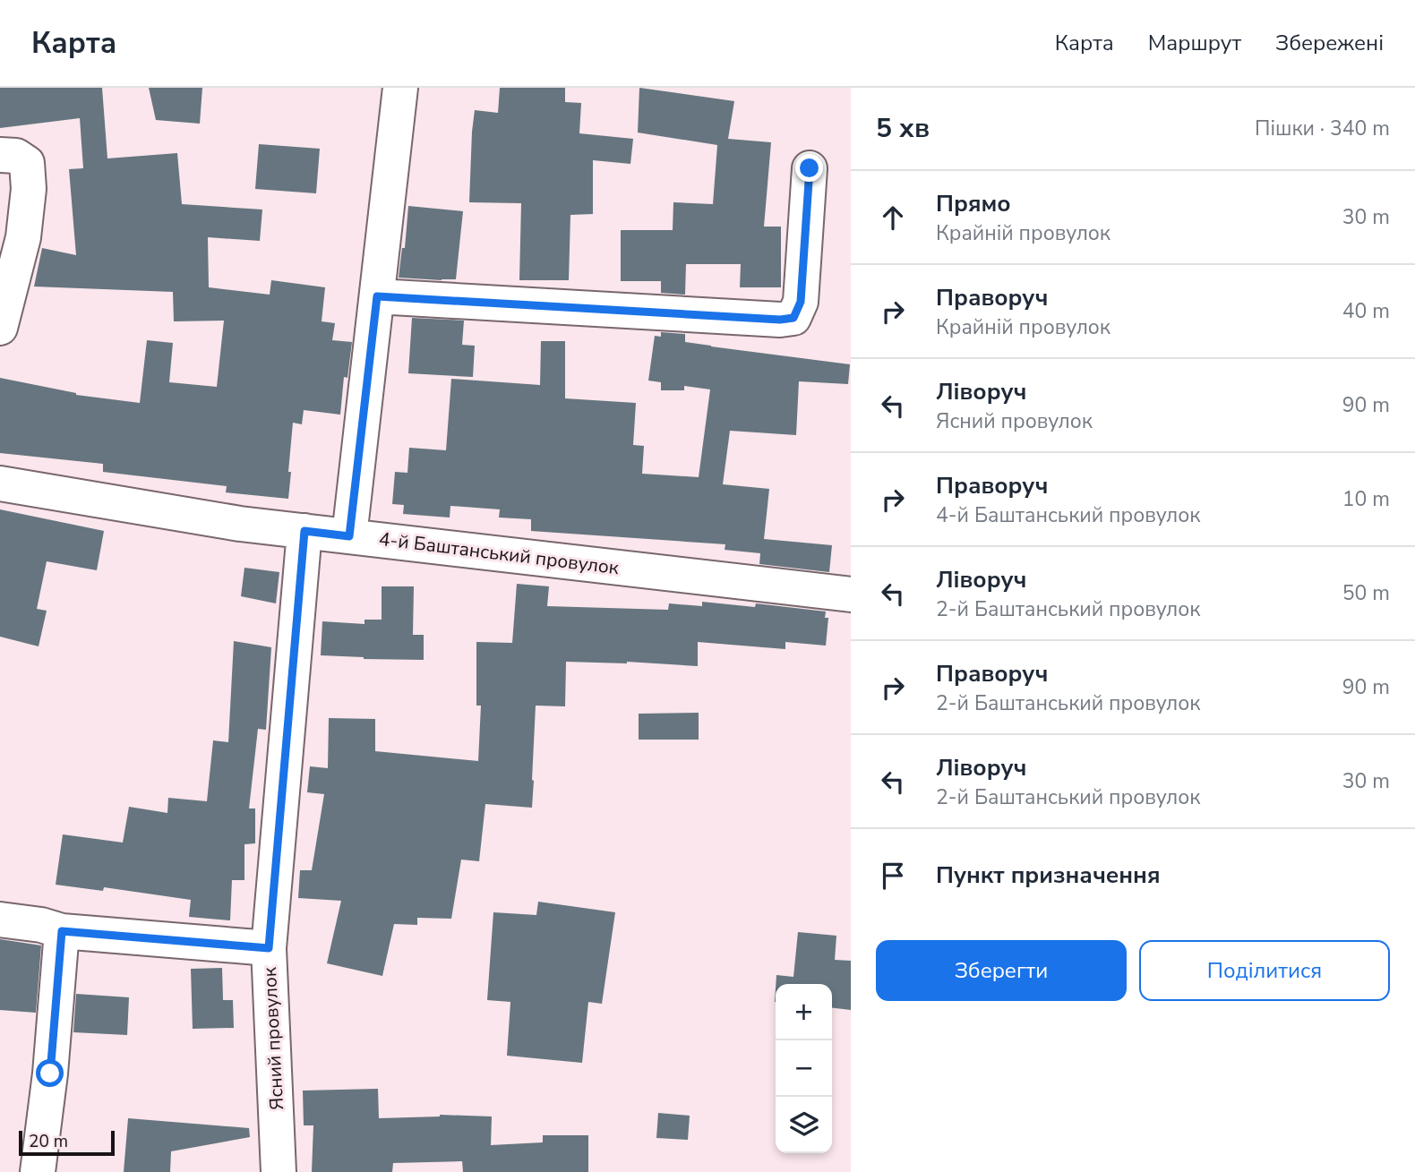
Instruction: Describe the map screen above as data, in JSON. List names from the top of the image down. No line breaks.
{"streets":{"street":["4-й Баштанський провулок","Ясний провулок"]},"crossings":[["4-й Баштанський провулок","Ясний провулок"]],"scale_bar":"20 m","page":{"header":"Карта","nav":["Карта","Маршрут","Збережені"],"heading":["5 хв","Пішки · 340 m"],"list":[["Прямо","Крайній провулок","30 m"],["Праворуч","Крайній провулок","40 m"],["Ліворуч","Ясний провулок","90 m"],["Праворуч","4-й Баштанський провулок","10 m"],["Ліворуч","2-й Баштанський провулок","50 m"],["Праворуч","2-й Баштанський провулок","90 m"],["Ліворуч","2-й Баштанський провулок","30 m"],"Пункт призначення"],"buttons":["Зберегти","Поділитися"],"map_buttons":["+","−"],"scale":"20 m"}}
